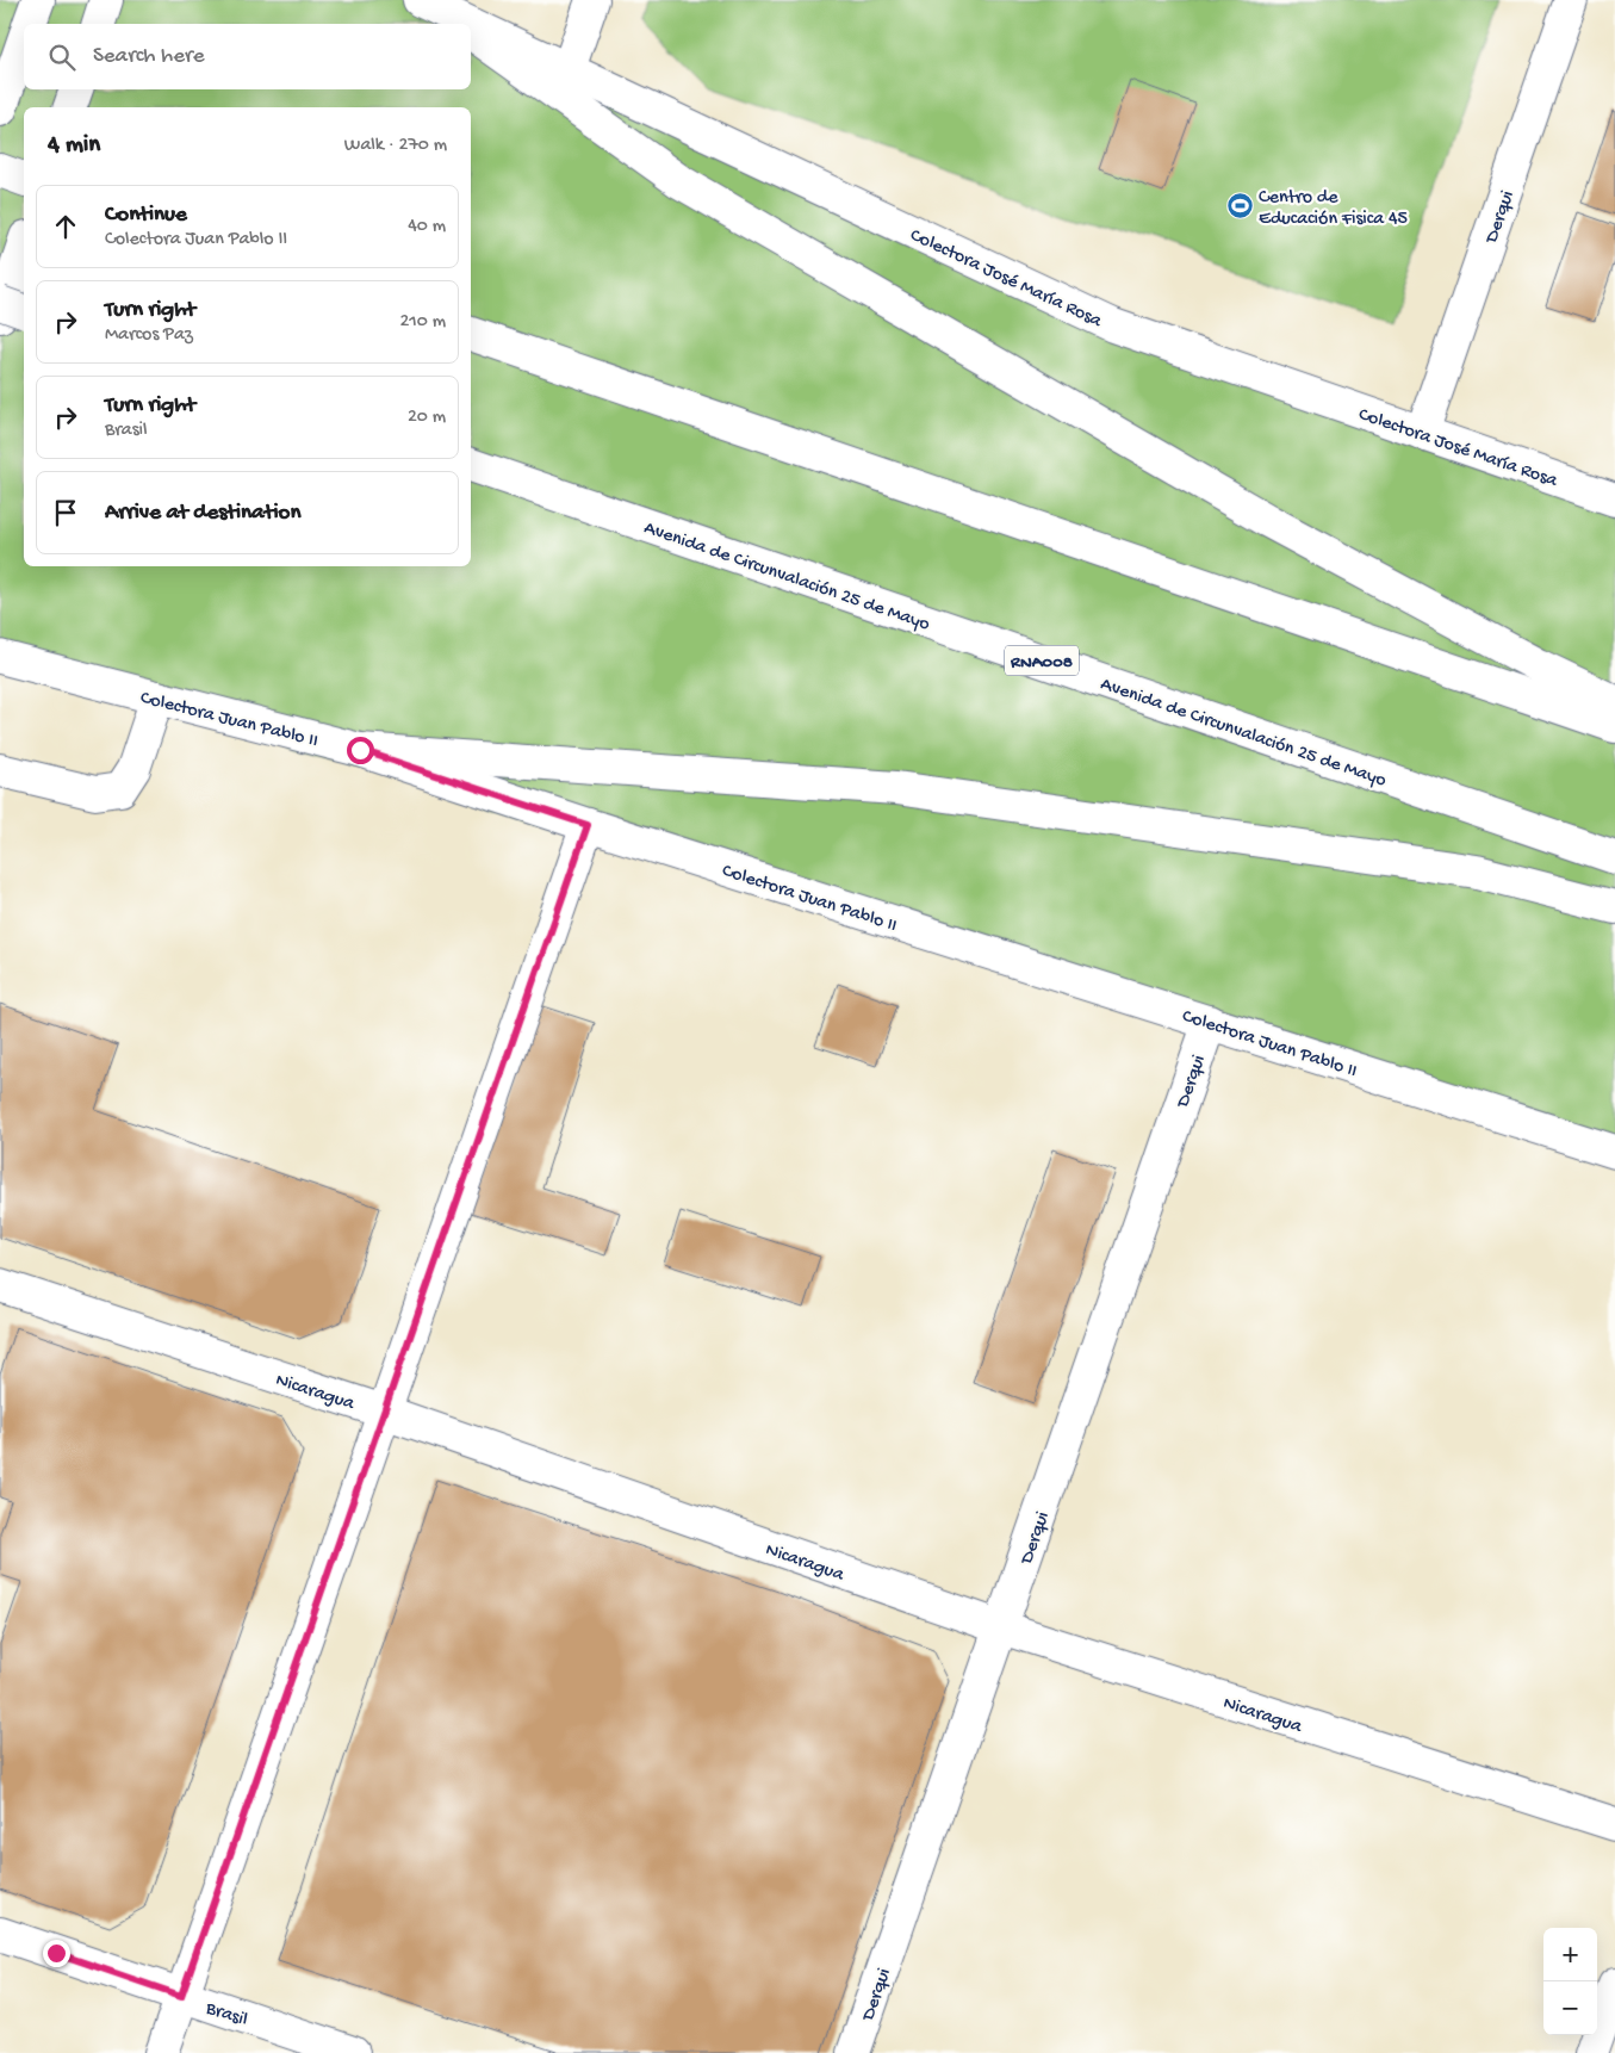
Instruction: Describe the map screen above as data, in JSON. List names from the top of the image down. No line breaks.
{"streets":{"main road":["Derqui","Colectora José María Rosa","Avenida de Circunvalación 25 de Mayo","RNA008","Colectora Juan Pablo II","Nicaragua","Brasil"]},"crossings":[["Derqui","Colectora José María Rosa"],["Derqui","Colectora Juan Pablo II"],["Derqui","Nicaragua"]],"places":{"sports":["Centro de Educación Fisica 45"]},"page":{"search":"Search here","heading":["4 min","Walk · 270 m"],"list":[["Continue","Colectora Juan Pablo II","40 m"],["Turn right","Marcos Paz","210 m"],["Turn right","Brasil","20 m"],"Arrive at destination"],"map_buttons":["+","−"]}}
